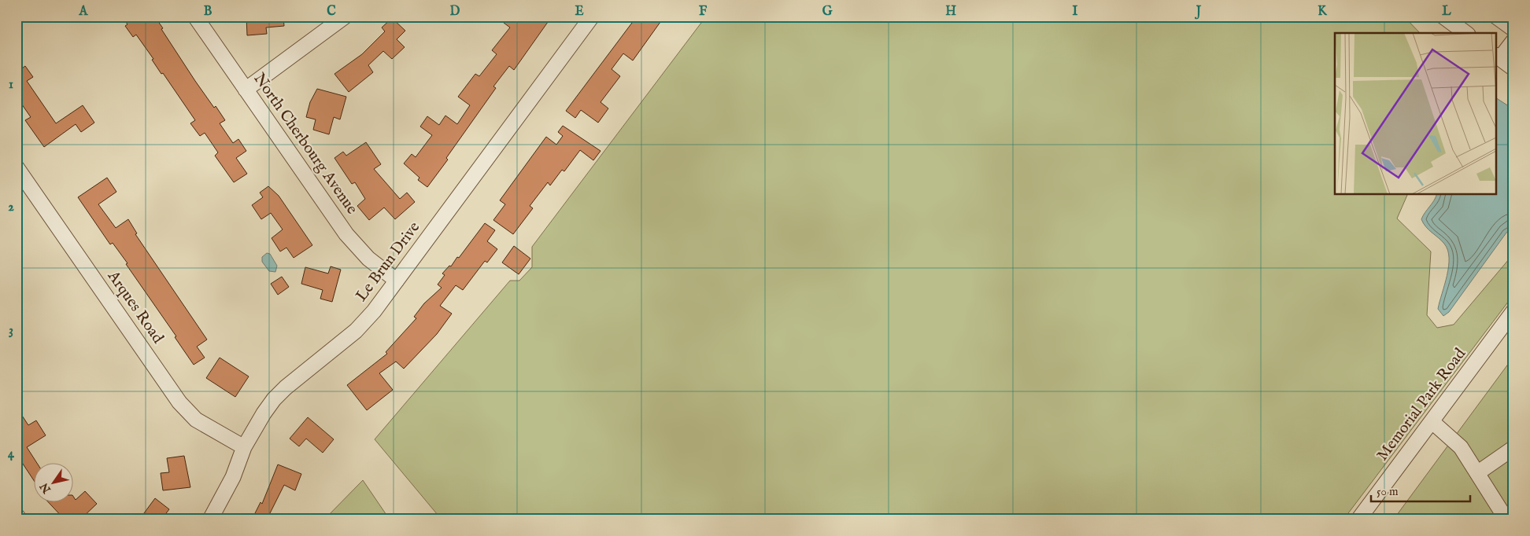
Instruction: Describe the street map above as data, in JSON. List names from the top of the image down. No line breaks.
{"streets":{"street":["North Cherbourg Avenue","Le Brun Drive","Arques Road","Memorial Park Road"]},"crossings":[["North Cherbourg Avenue","Le Brun Drive"],["Le Brun Drive","Arques Road"]],"scale_bar":"50 m","north":"bottom left","grid":{"columns":["A","B","C","D","E","F","G","H","I","J","K","L"],"rows":["1","2","3","4"]}}
